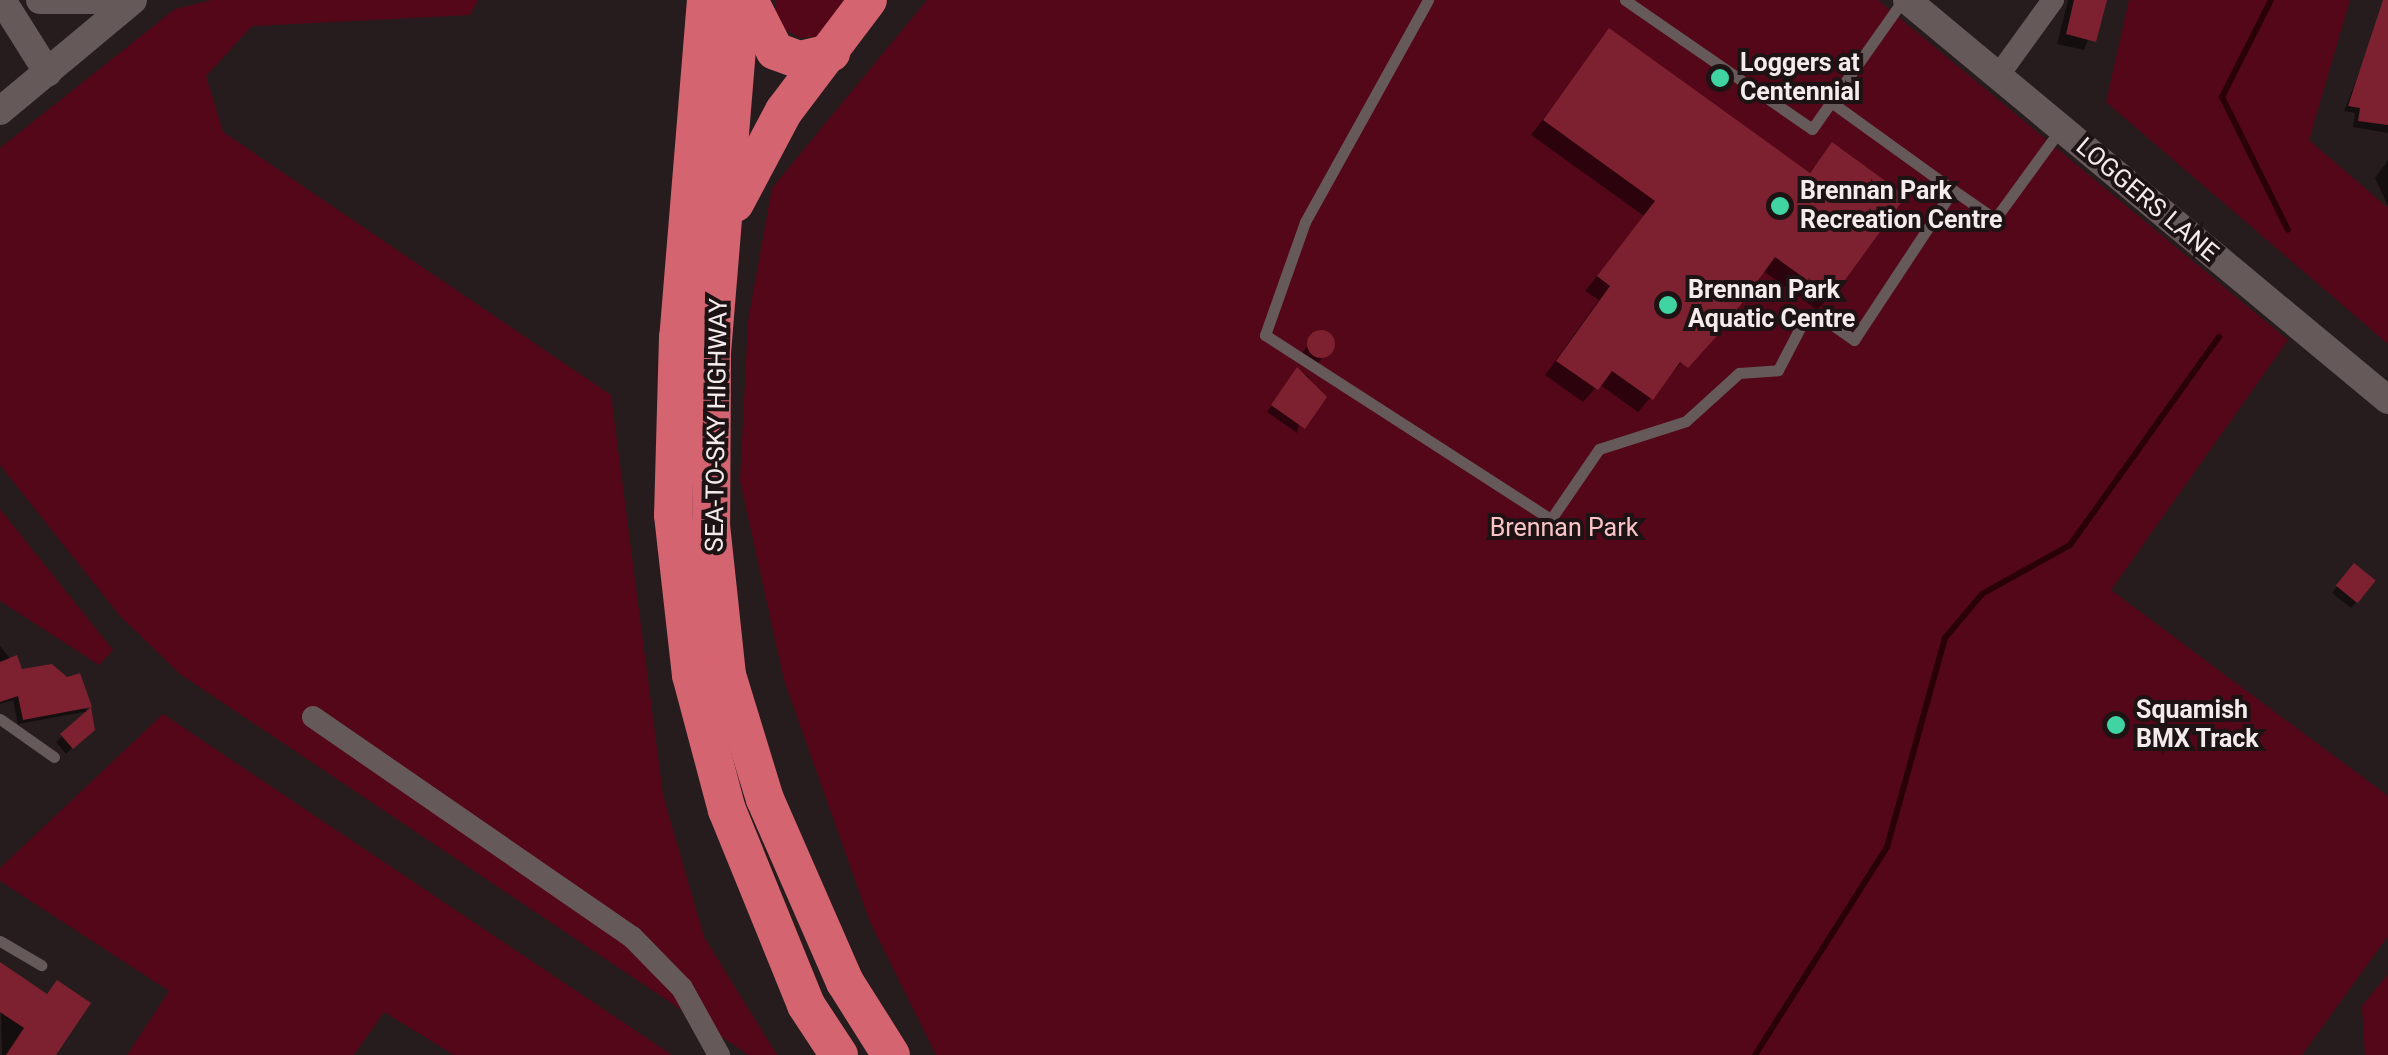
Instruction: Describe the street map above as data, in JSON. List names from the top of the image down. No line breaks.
{"streets":{"highway":["SEA-TO-SKY HIGHWAY"],"street":["LOGGERS LANE"]},"parks":["Brennan Park"],"places":["Loggers at Centennial","Brennan Park Recreation Centre","Brennan Park Aquatic Centre","Squamish BMX Track"]}
